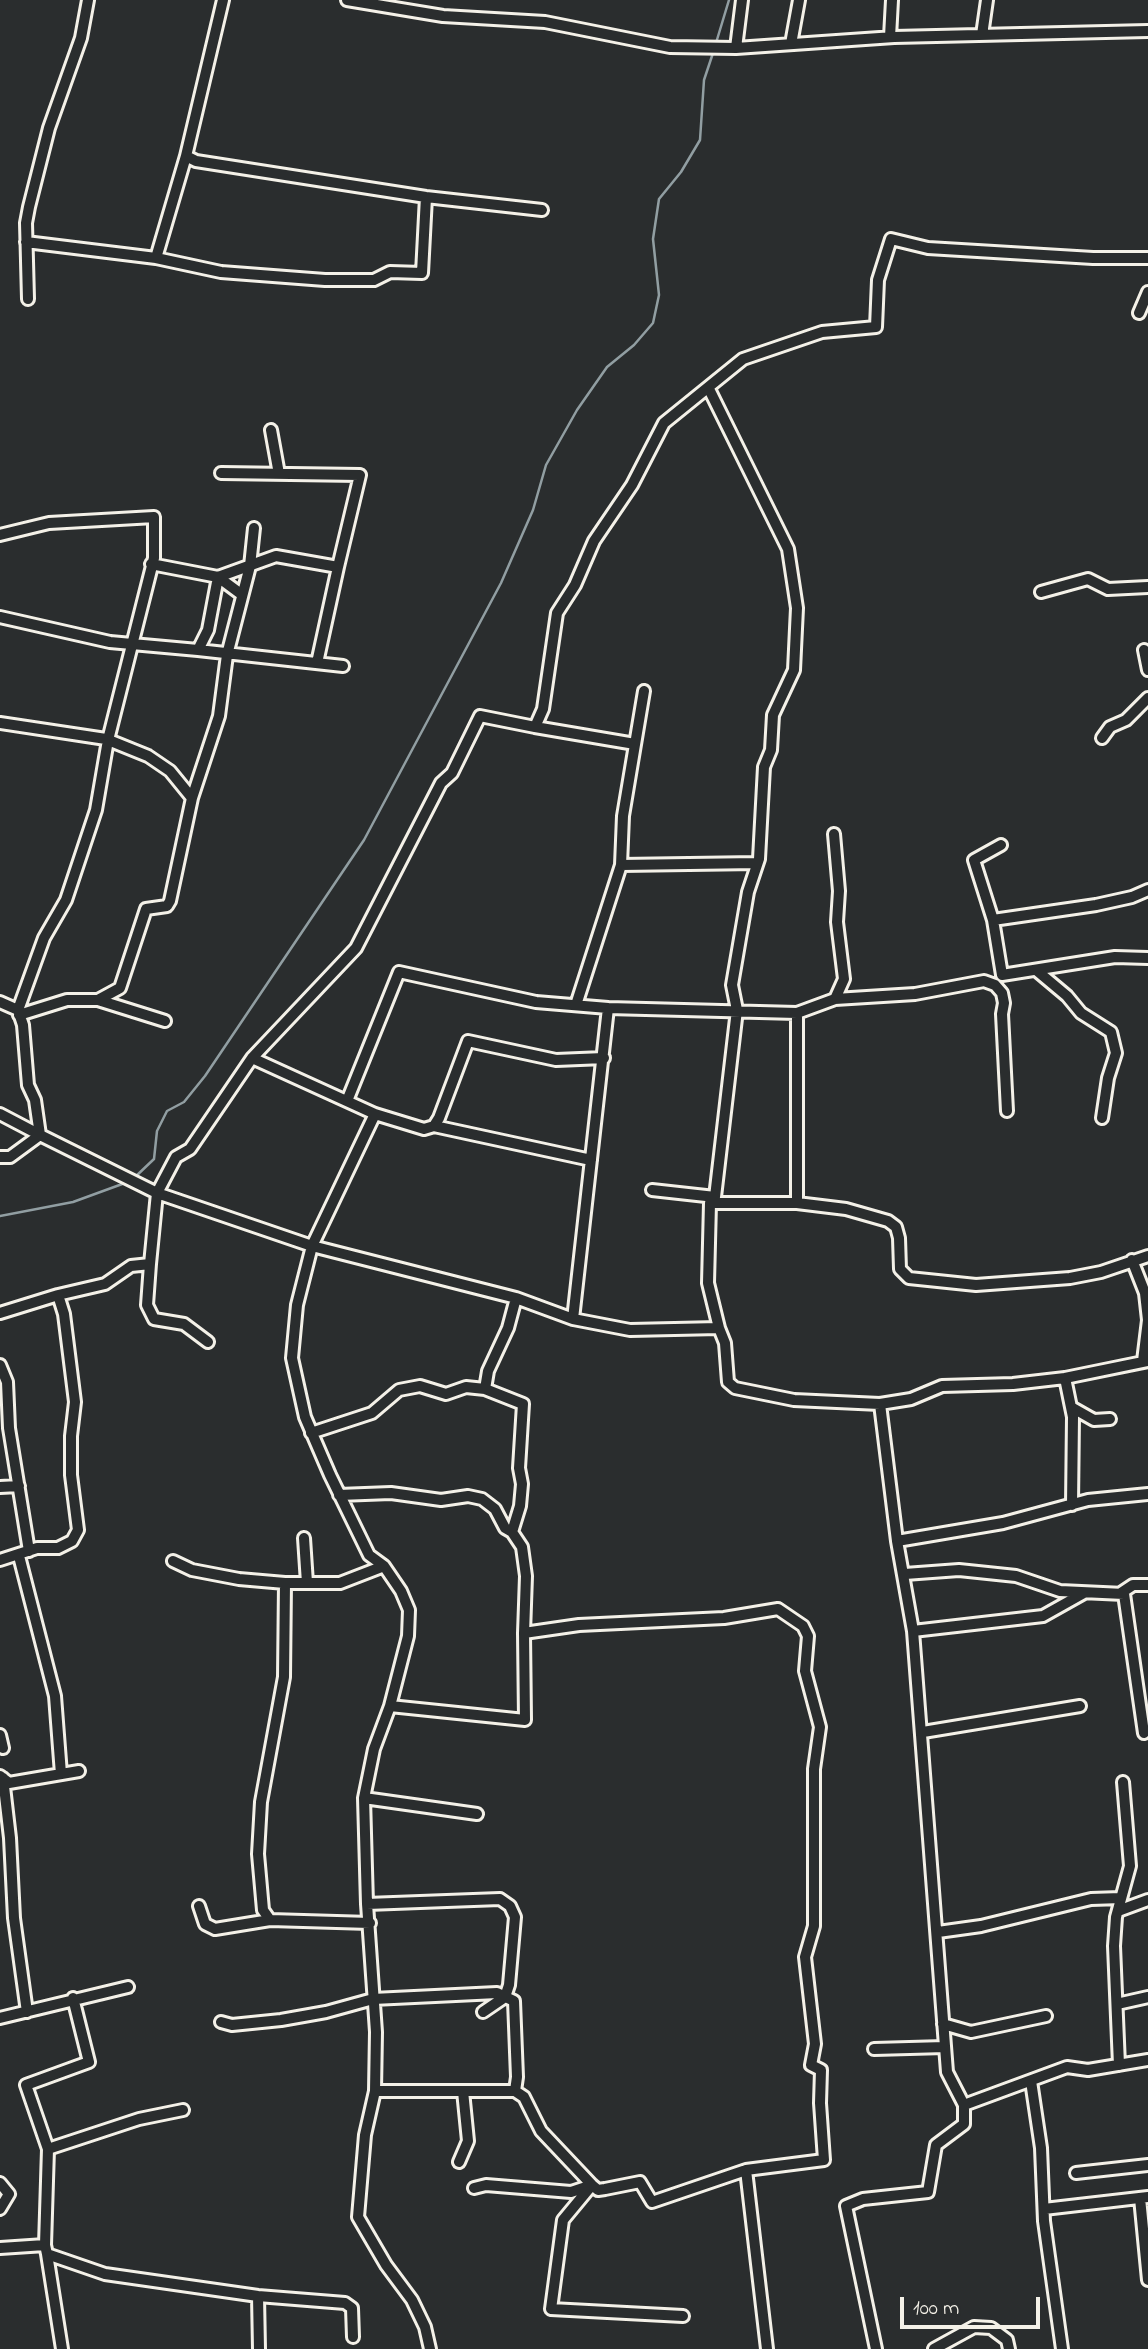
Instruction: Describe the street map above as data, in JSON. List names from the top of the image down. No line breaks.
{"scale_bar":"100 m"}
